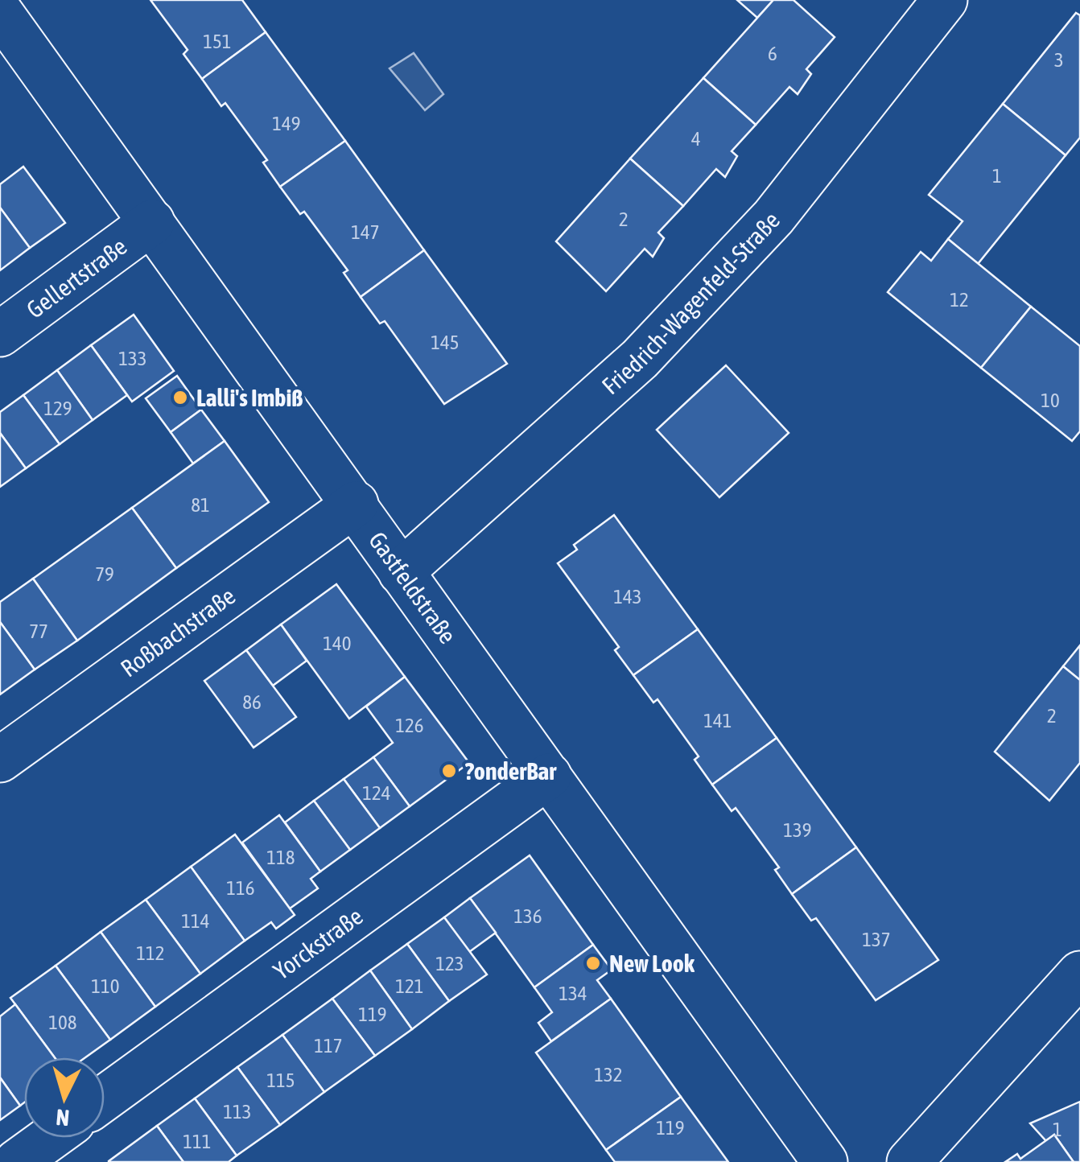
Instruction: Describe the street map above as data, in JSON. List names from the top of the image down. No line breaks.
{"streets":{"street":["Gellertstraße","Friedrich-Wagenfeld-Straße","Gastfeldstraße","Roßbachstraße","Yorckstraße"]},"crossings":[["Gellertstraße","Gastfeldstraße"],["Friedrich-Wagenfeld-Straße","Gastfeldstraße"],["Gastfeldstraße","Roßbachstraße"],["Gastfeldstraße","Yorckstraße"]],"places":["Lalli's Imbiß","?onderBar","New Look"],"house_numbers":["151","6","3","149","4","1","2","147","12","145","133","10","129","81","79","143","77","140","86","2","141","126","124","139","118","116","136","114","137","112","123","110","121","134","119","108","117","132","115","113","119","1","111"],"north":"bottom"}
